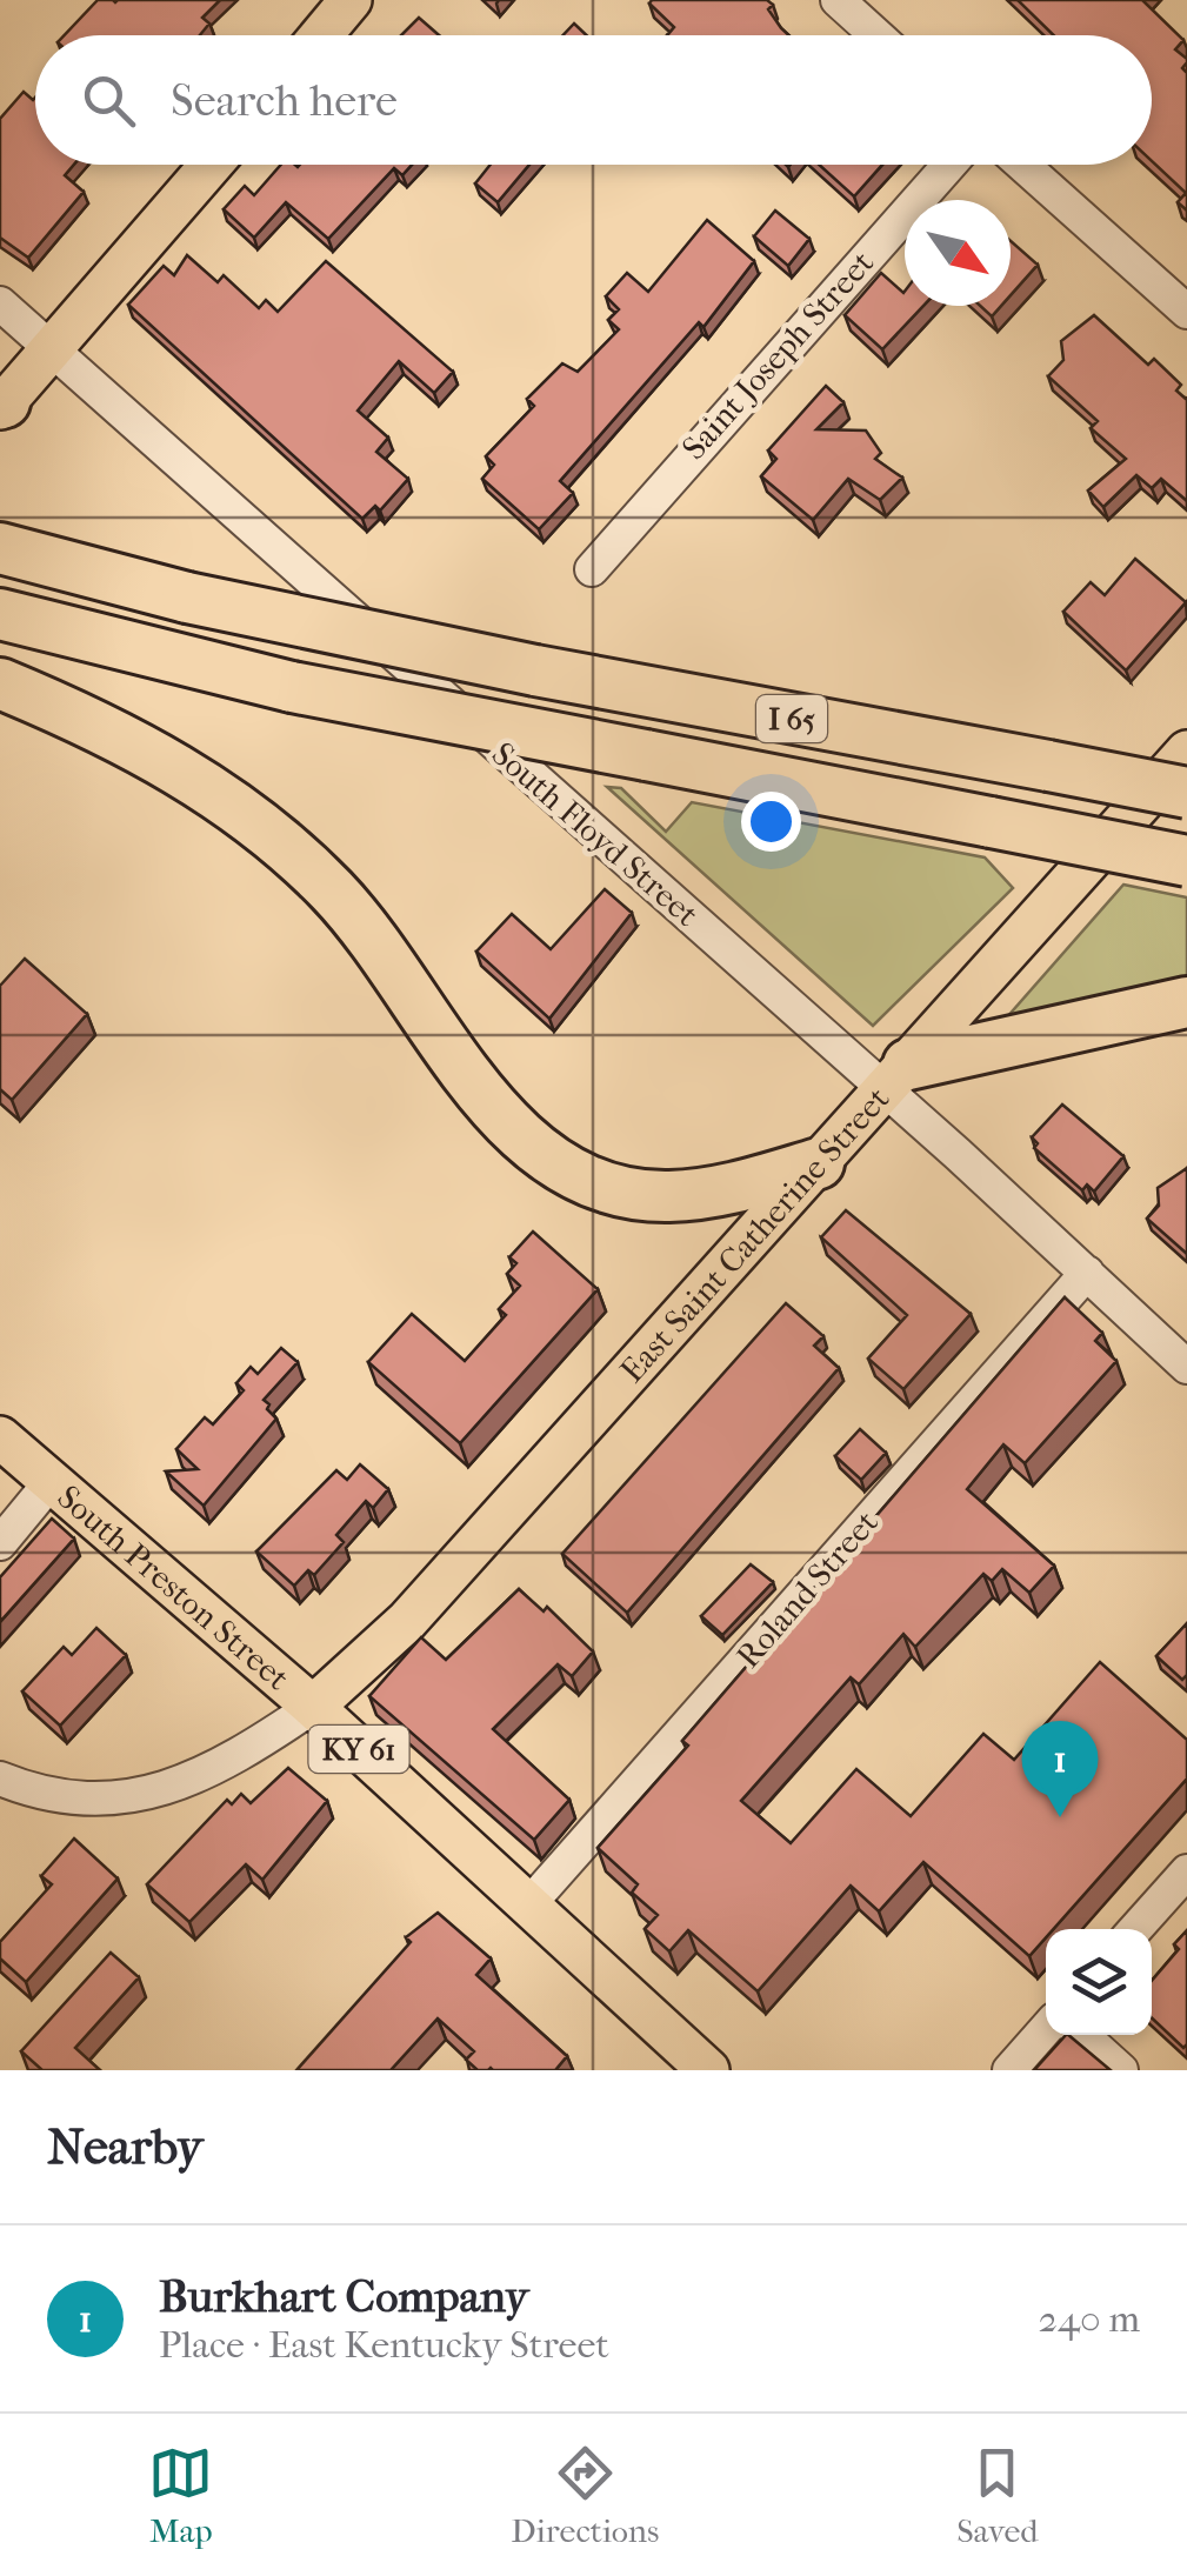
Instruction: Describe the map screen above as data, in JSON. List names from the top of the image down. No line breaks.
{"streets":{"highway":["I 65"],"main road":["East Saint Catherine Street","South Preston Street","KY 61"],"street":["Saint Joseph Street","South Floyd Street","Roland Street"]},"crossings":[["South Floyd Street","East Saint Catherine Street"],["South Floyd Street","Roland Street"],["East Saint Catherine Street","South Preston Street"],["South Preston Street","Roland Street"]],"north":"bottom right","page":{"search":"Search here","pins":"1","heading":"Nearby","list":[{"mark":"1","name":"Burkhart Company","note":"Place · East Kentucky Street","value":"240 m"}],"nav":["Map","Directions","Saved"]}}
